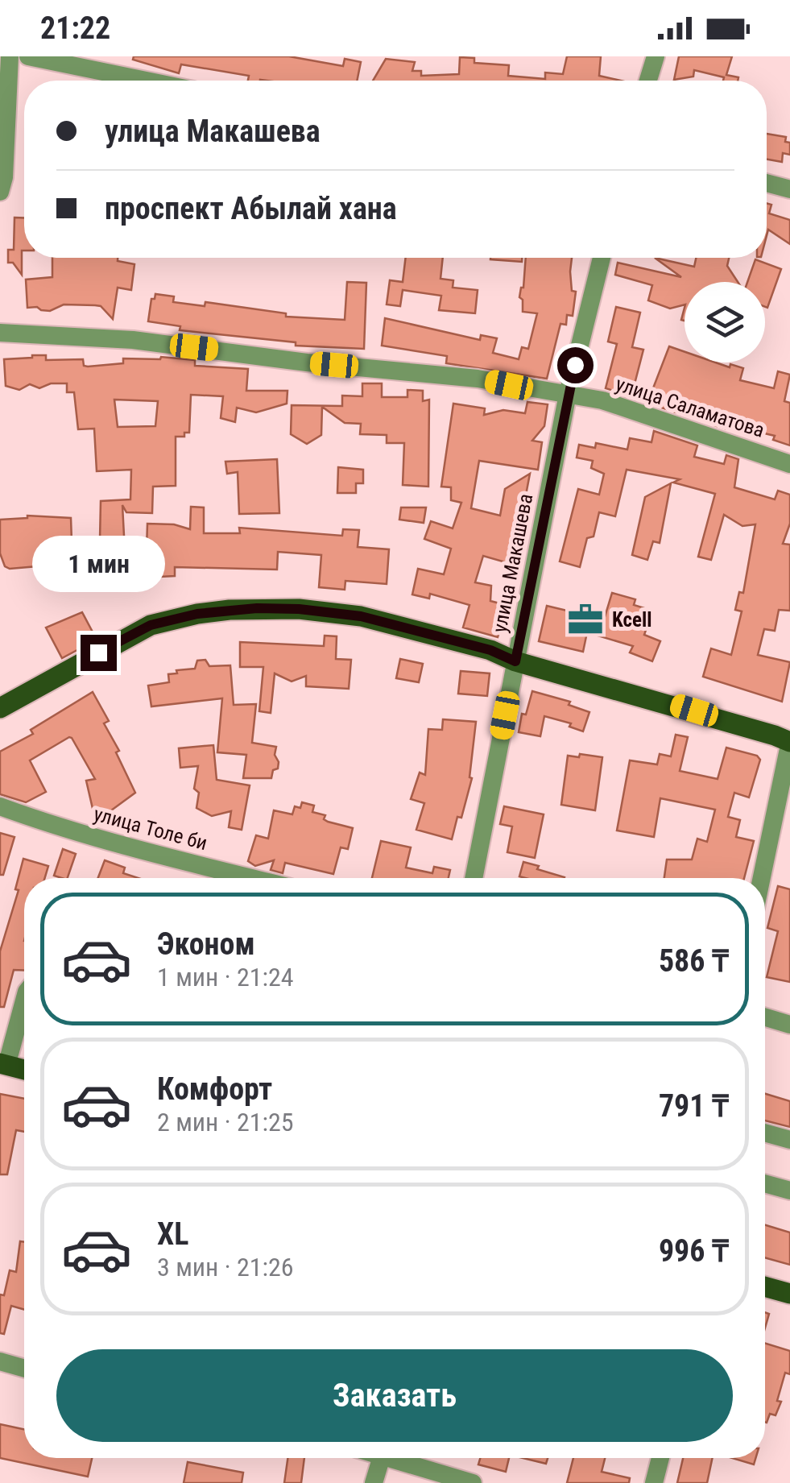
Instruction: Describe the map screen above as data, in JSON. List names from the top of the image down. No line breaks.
{"streets":{"street":["улица Саламатова","улица Макашева","улица Толе би"]},"crossings":[["улица Саламатова","улица Макашева"]],"places":{"office":["Kcell"]},"page":{"status":"21:22","banner":["улица Макашева","проспект Абылай хана"],"bubble":"1 мин","list":[{"name":"Эконом","note":"1 мин · 21:24","value":"586 ₸"},{"name":"Комфорт","note":"2 мин · 21:25","value":"791 ₸"},{"name":"XL","note":"3 мин · 21:26","value":"996 ₸"}],"buttons":"Заказать"}}
